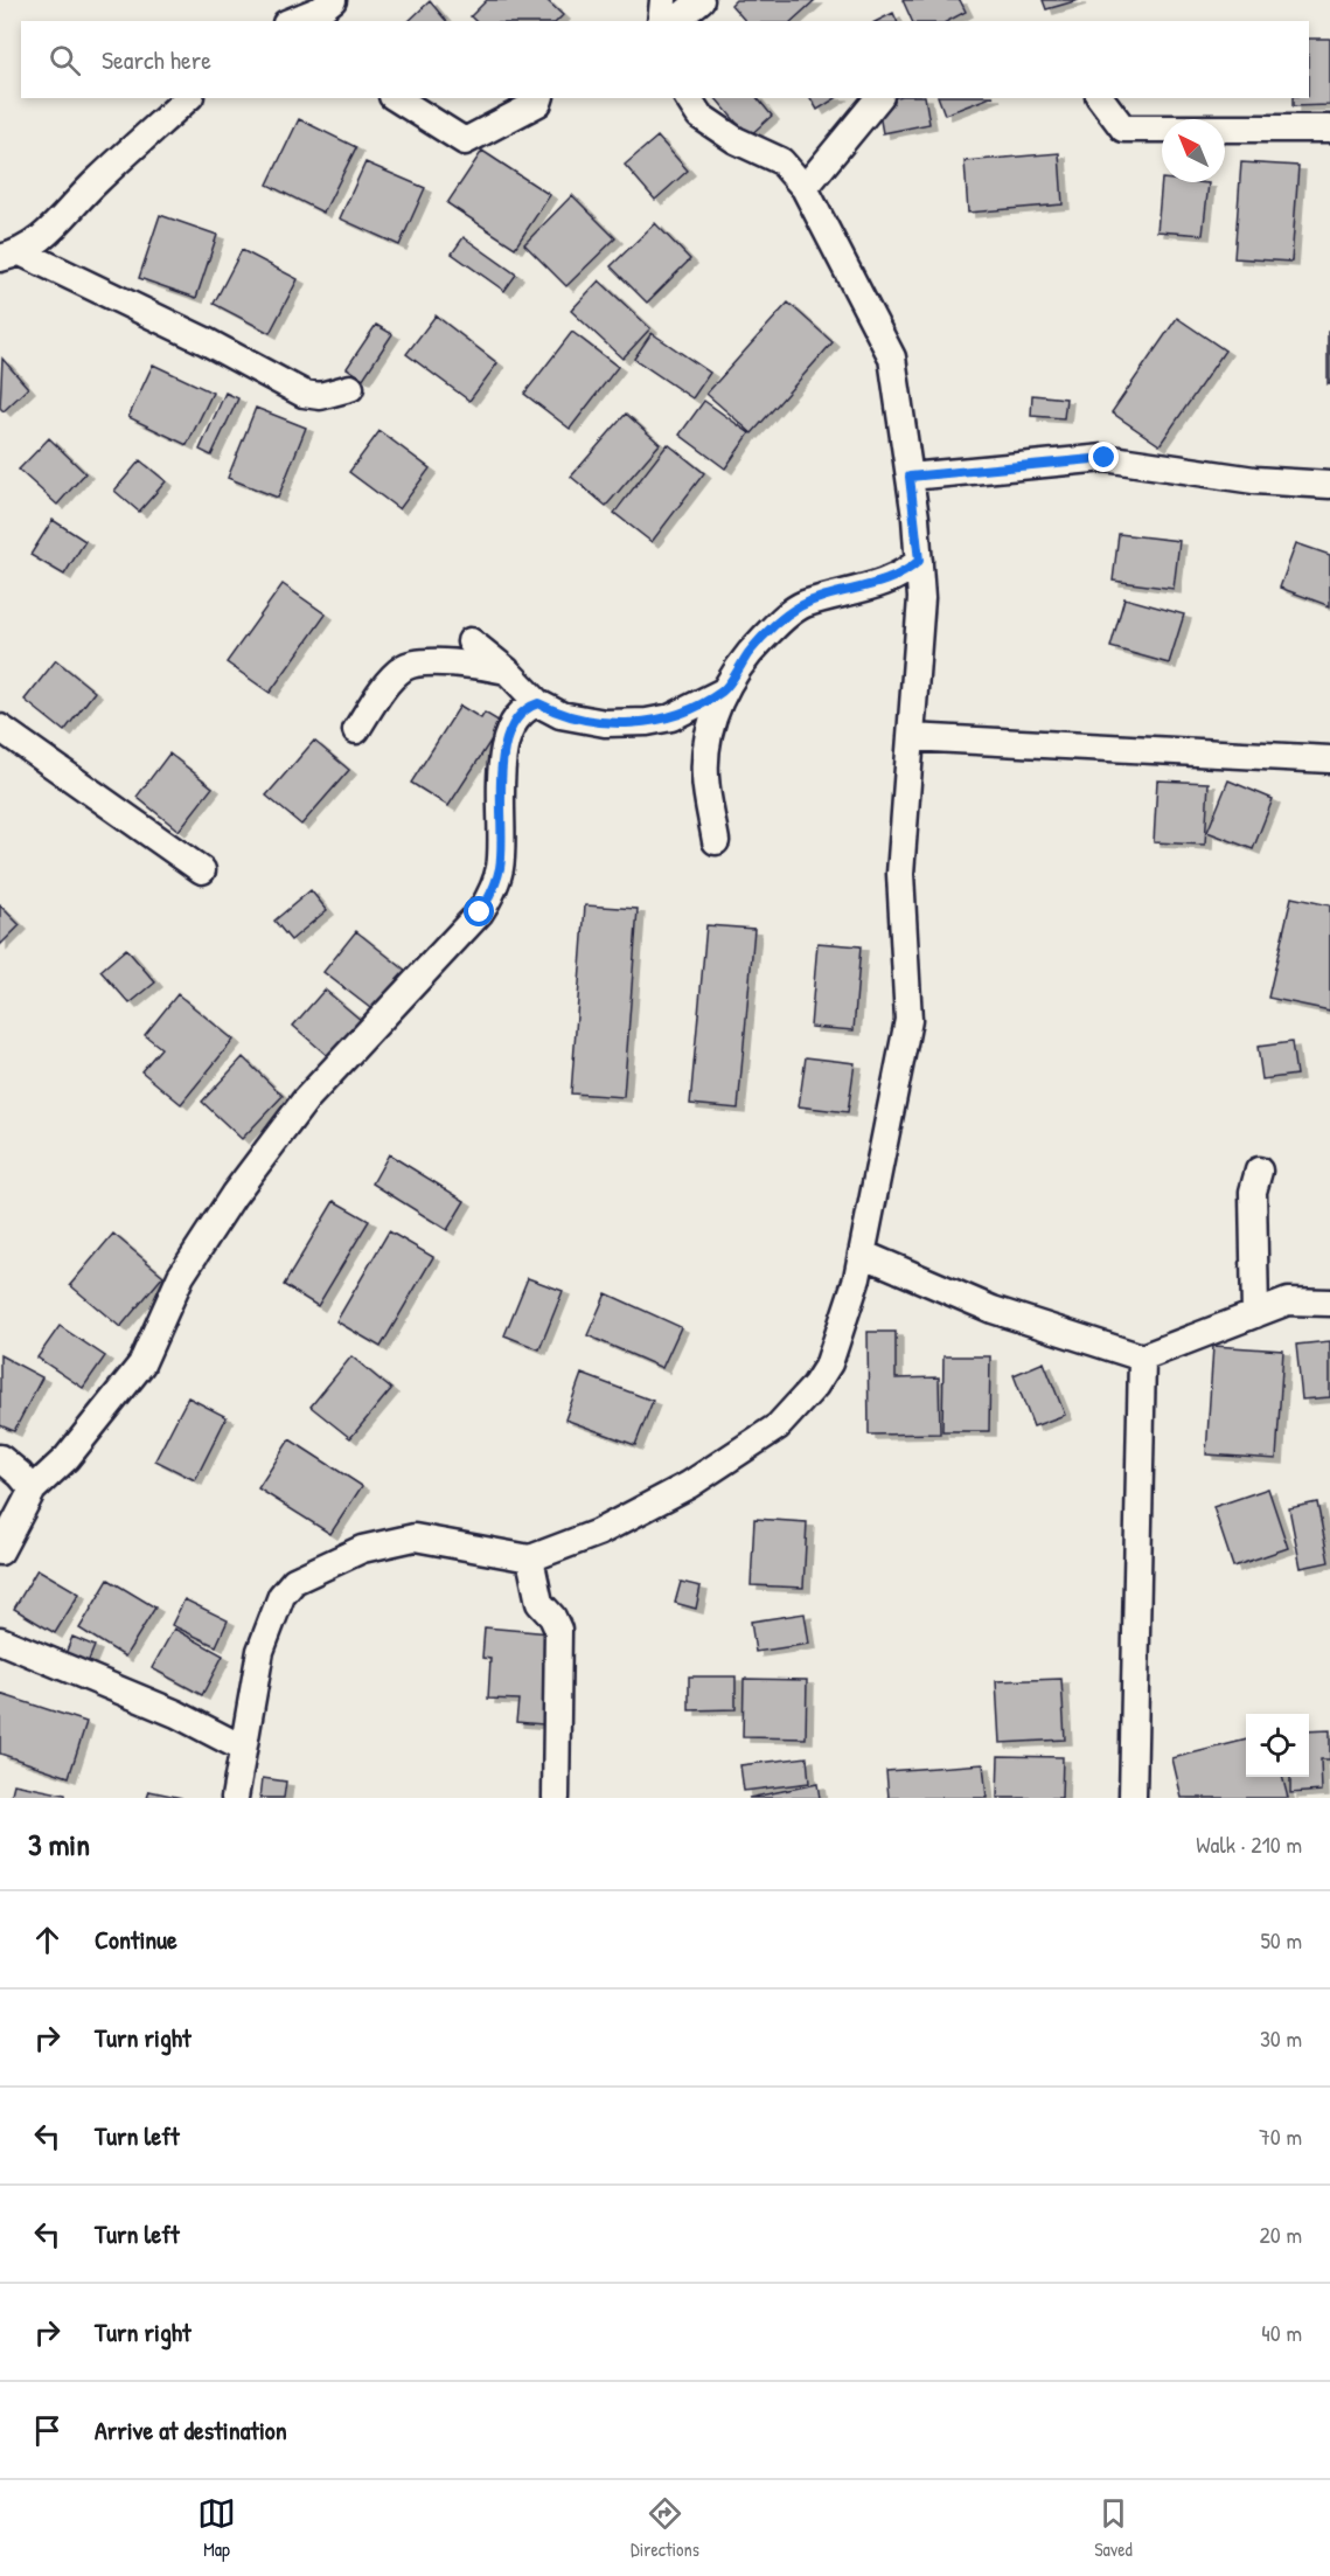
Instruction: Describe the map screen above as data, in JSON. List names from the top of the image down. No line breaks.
{"north":"top left","page":{"search":"Search here","heading":["3 min","Walk · 210 m"],"list":[["Continue","50 m"],["Turn right","30 m"],["Turn left","70 m"],["Turn left","20 m"],["Turn right","40 m"],"Arrive at destination"],"nav":["Map","Directions","Saved"]}}
